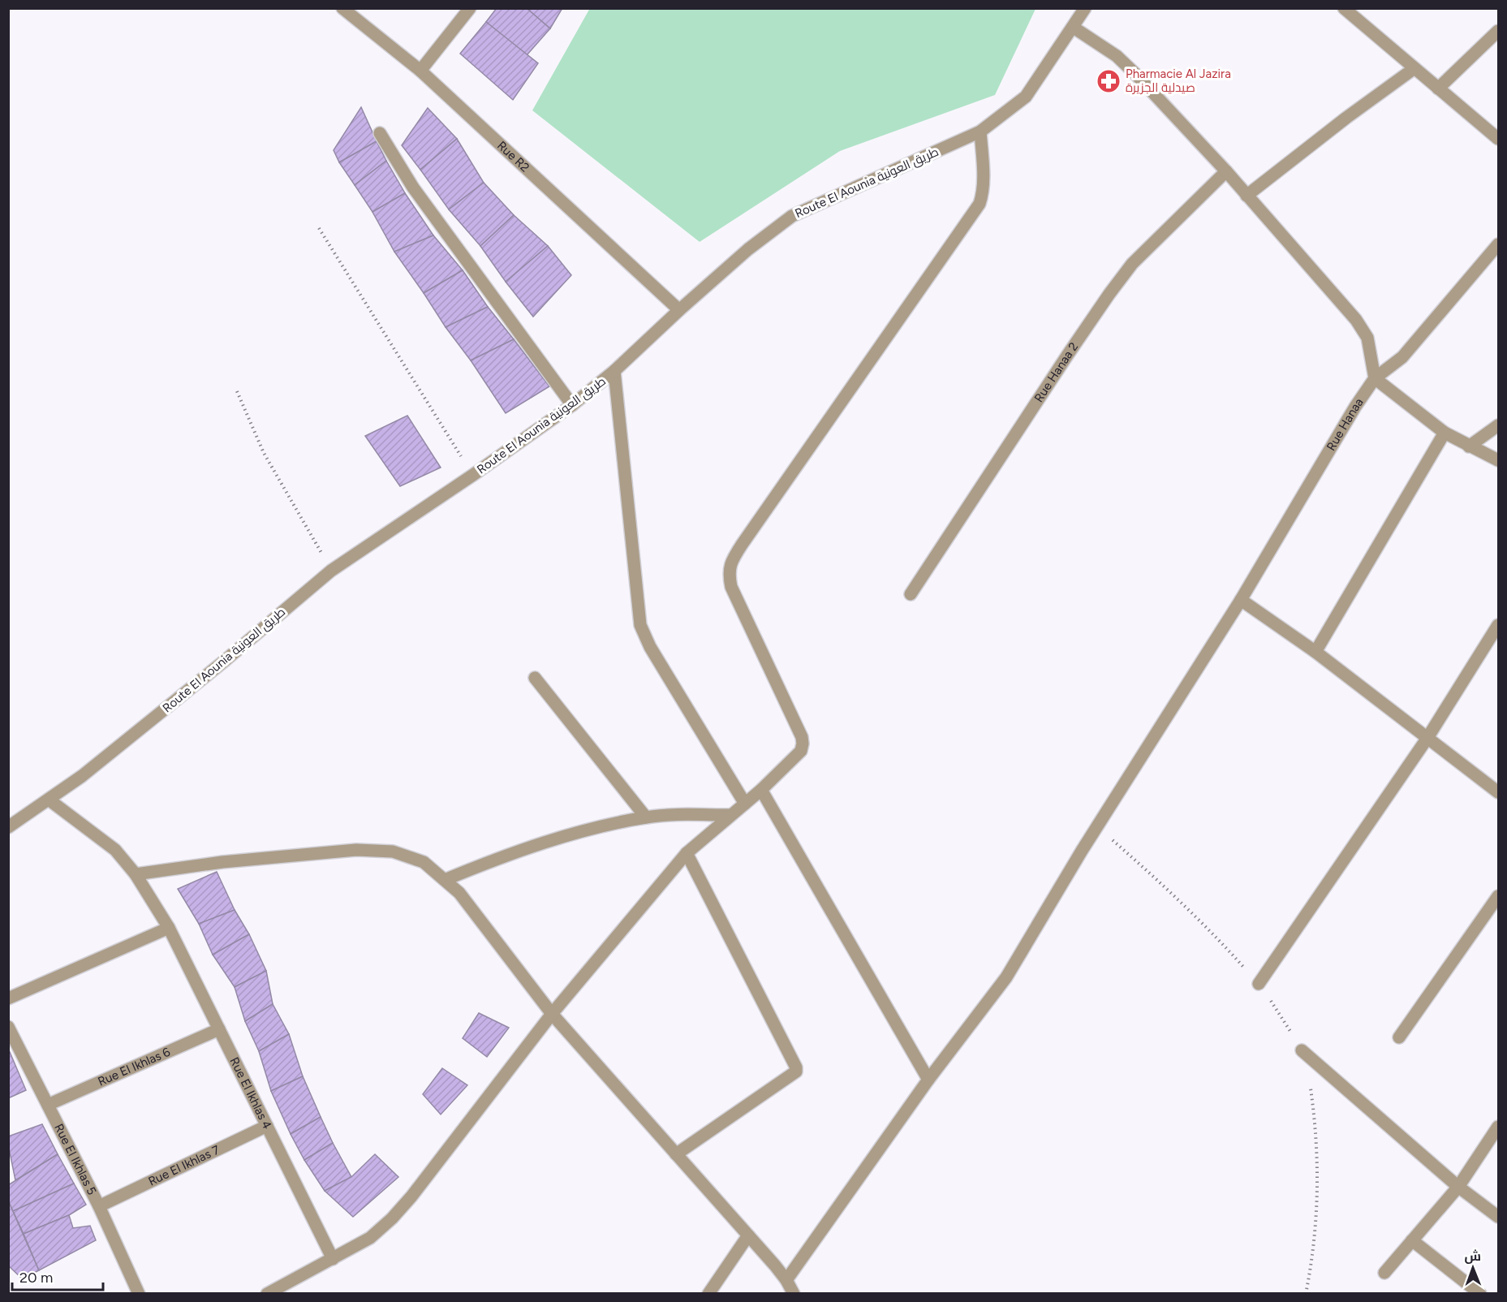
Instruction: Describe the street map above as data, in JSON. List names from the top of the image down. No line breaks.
{"streets":{"street":["Rue R2","Route El Aounia طريق العونية","Rue Hanaa 2","Rue Hanaa","Rue El Ikhlas 6","Rue El Ikhlas 4","Rue El Ikhlas 5","Rue El Ikhlas 7"]},"crossings":[["Rue R2","Route El Aounia طريق العونية"],["Route El Aounia طريق العونية","Rue El Ikhlas 4"],["Rue El Ikhlas 6","Rue El Ikhlas 4"],["Rue El Ikhlas 6","Rue El Ikhlas 5"],["Rue El Ikhlas 4","Rue El Ikhlas 7"],["Rue El Ikhlas 5","Rue El Ikhlas 7"]],"places":{"pharmacy":["Pharmacie Al Jazira صيدلية الجزيرة"]},"scale_bar":"20 m","north":"top"}
